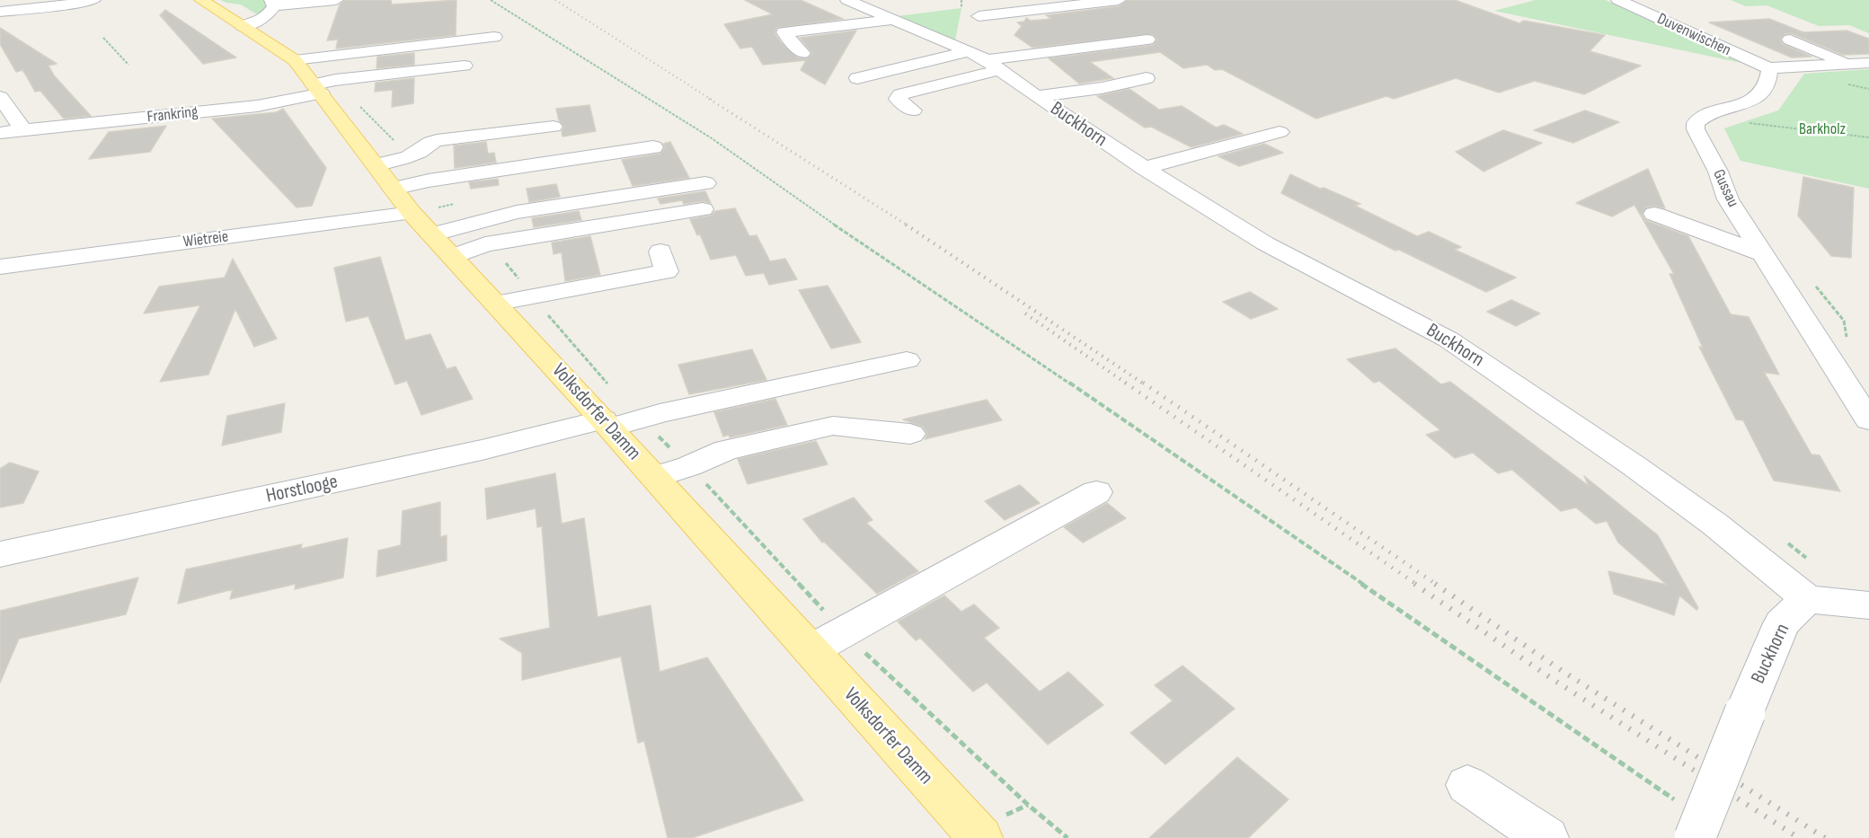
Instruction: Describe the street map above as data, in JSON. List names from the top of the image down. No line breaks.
{"streets":{"main road":["Volksdorfer Damm"],"street":["Duvenwischen","Frankring","Buckhorn","Gussau","Wietreie","Horstlooge"]},"crossings":[["Frankring","Volksdorfer Damm"],["Wietreie","Volksdorfer Damm"],["Volksdorfer Damm","Horstlooge"]],"parks":["Barkholz"]}
